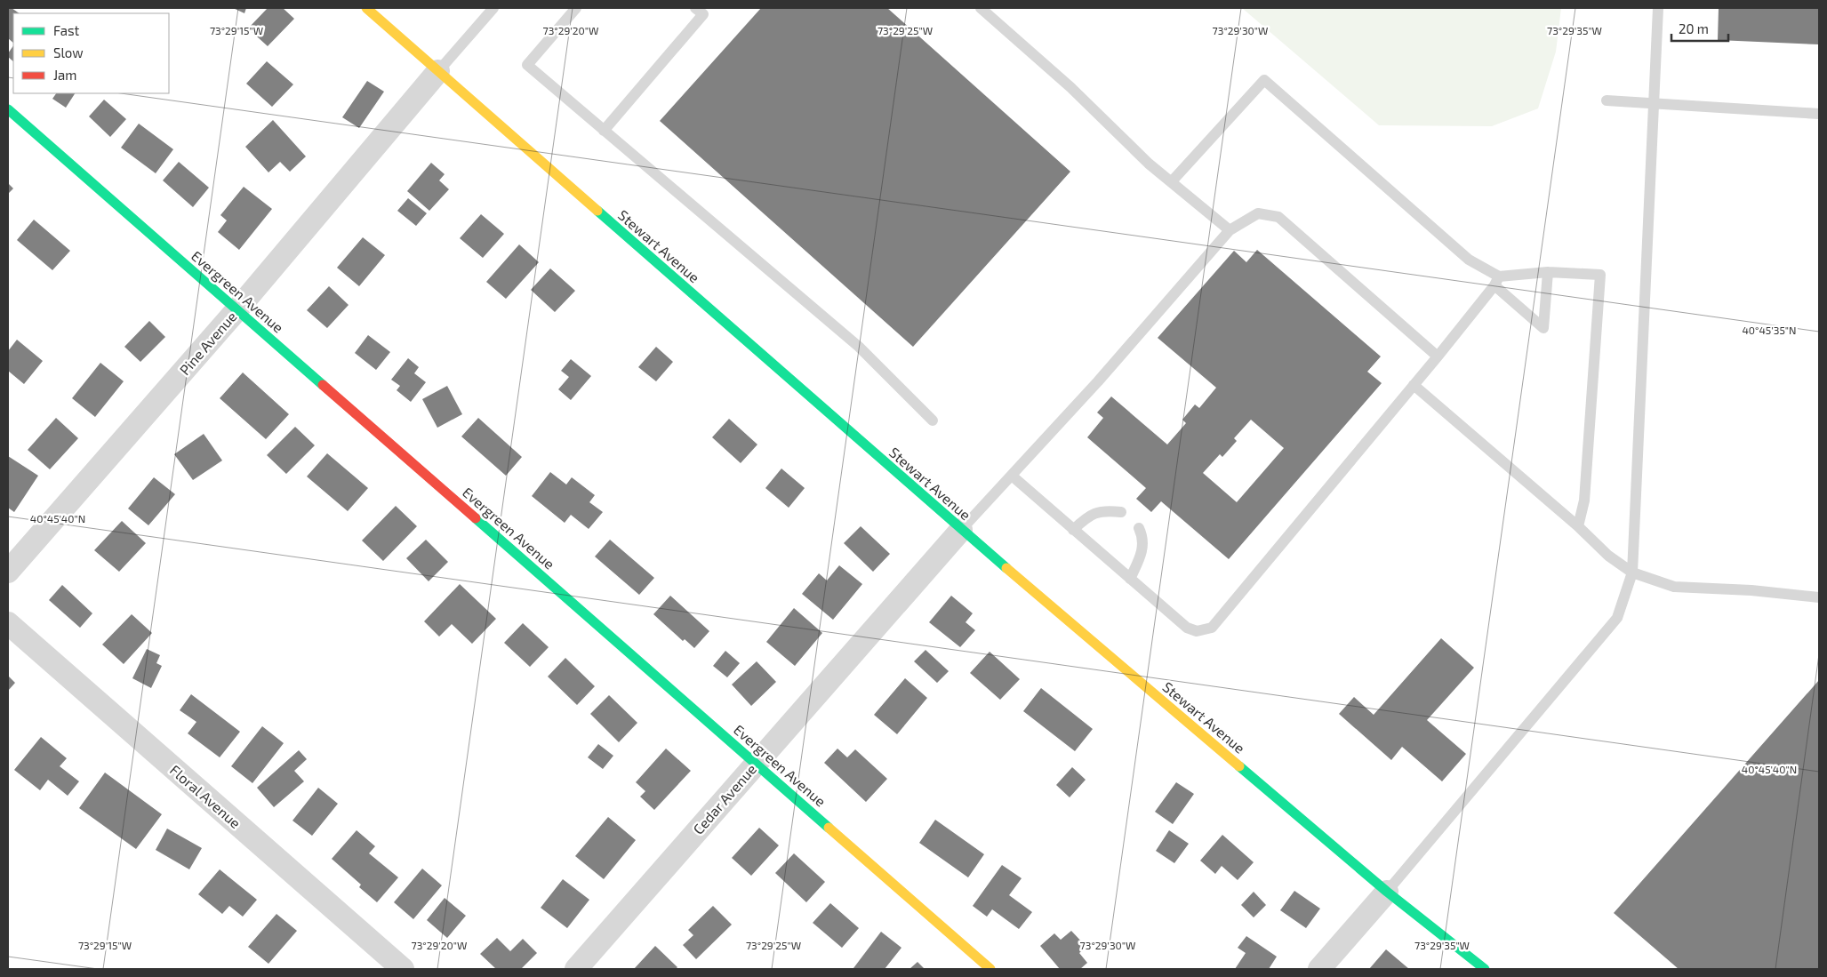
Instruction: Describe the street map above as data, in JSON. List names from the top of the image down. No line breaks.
{"streets":{"main road":["Stewart Avenue","Evergreen Avenue"],"street":["Pine Avenue","Floral Avenue","Cedar Avenue"]},"crossings":[["Stewart Avenue","Pine Avenue"],["Stewart Avenue","Cedar Avenue"],["Evergreen Avenue","Pine Avenue"],["Evergreen Avenue","Cedar Avenue"]],"legend":["Fast","Slow","Jam"],"scale_bar":"20 m","coordinates":["73°29'15\"W","73°29'20\"W","73°29'25\"W","73°29'30\"W","73°29'35\"W","40°45'35\"N","40°45'40\"N"]}
